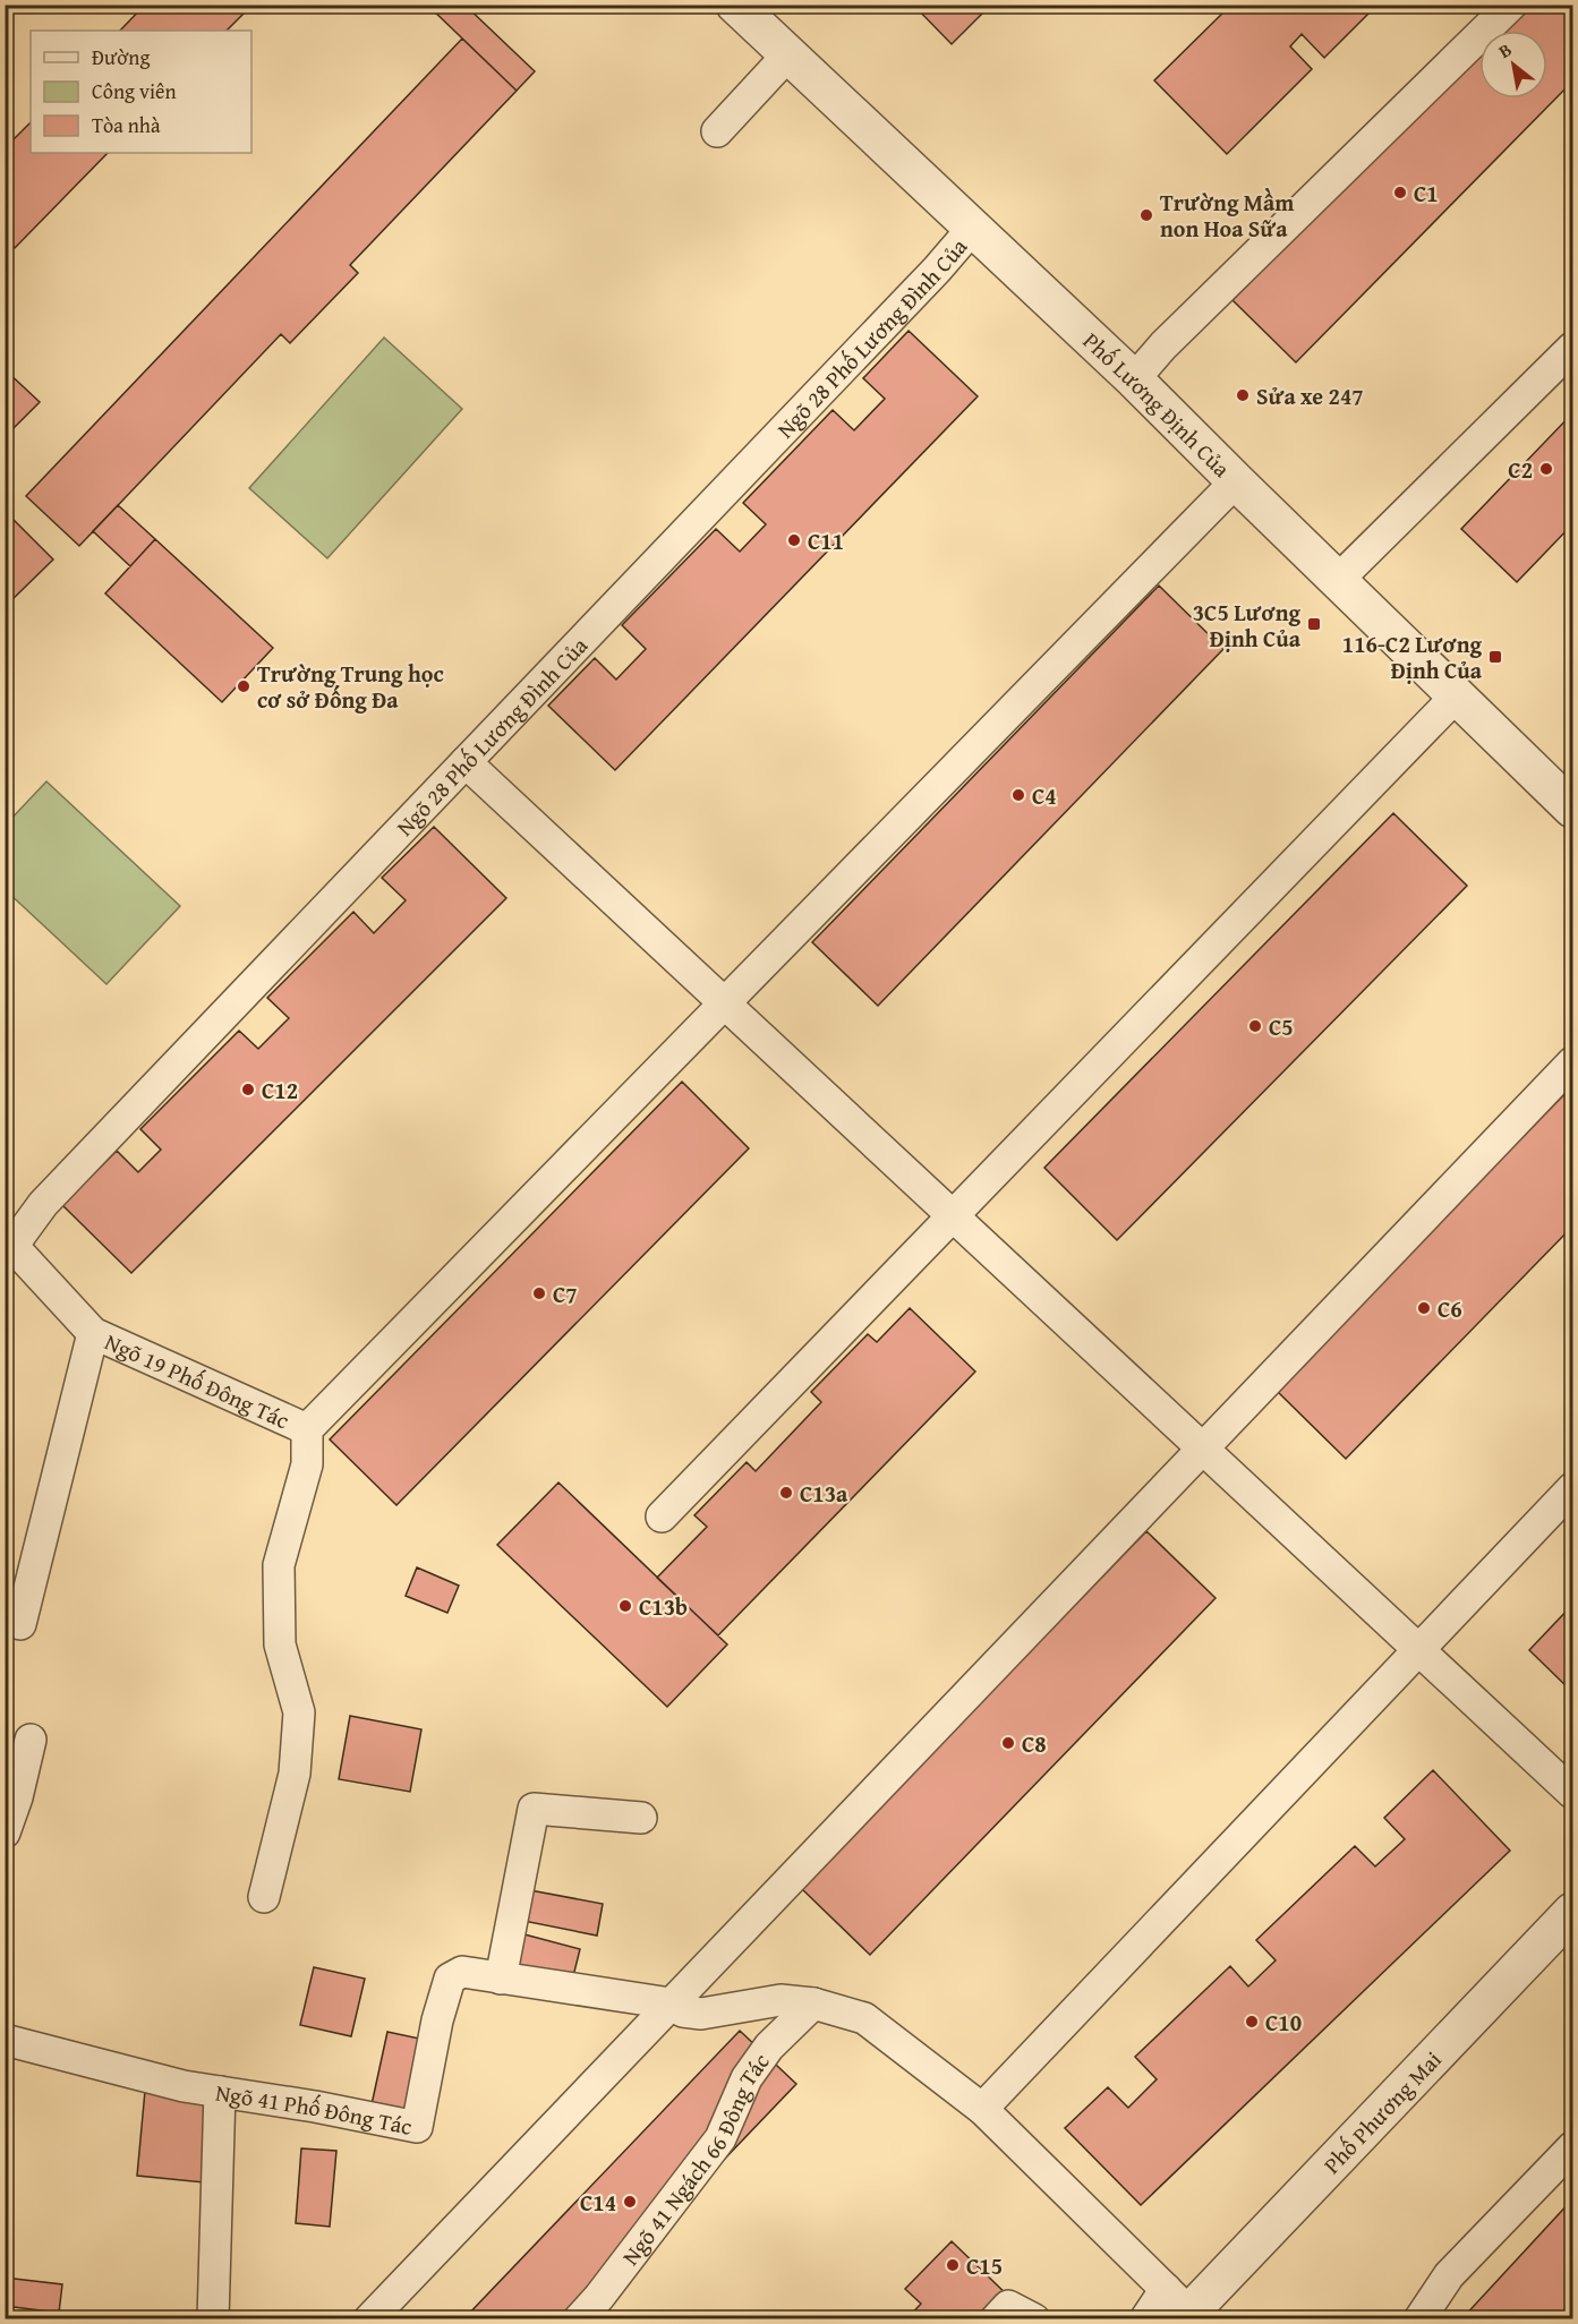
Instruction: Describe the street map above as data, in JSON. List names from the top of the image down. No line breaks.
{"streets":{"street":["Phố Lương Định Của","Phố Phương Mai"],"lane":["Ngõ 28 Phố Lương Đình Của","Ngõ 19 Phố Đông Tác","Ngõ 41 Phố Đông Tác","Ngõ 41 Ngách 66 Đông Tác"]},"crossings":[["Ngõ 28 Phố Lương Đình Của","Phố Lương Định Của"],["Ngõ 28 Phố Lương Đình Của","Ngõ 19 Phố Đông Tác"],["Ngõ 41 Phố Đông Tác","Phố Phương Mai"],["Ngõ 41 Phố Đông Tác","Ngõ 41 Ngách 66 Đông Tác"]],"places":{"other":["C1","Trường Mầm non Hoa Sữa","Sửa xe 247","C2","C11","Trường Trung học cơ sở Đống Đa","C4","C5","C12","C7","C6","C13a","C13b","C8","C10","C14","C15"],"transit":["3C5 Lương Định Của","116-C2 Lương Định Của"]},"legend":["Đường","Công viên","Tòa nhà"],"north":"top left"}
